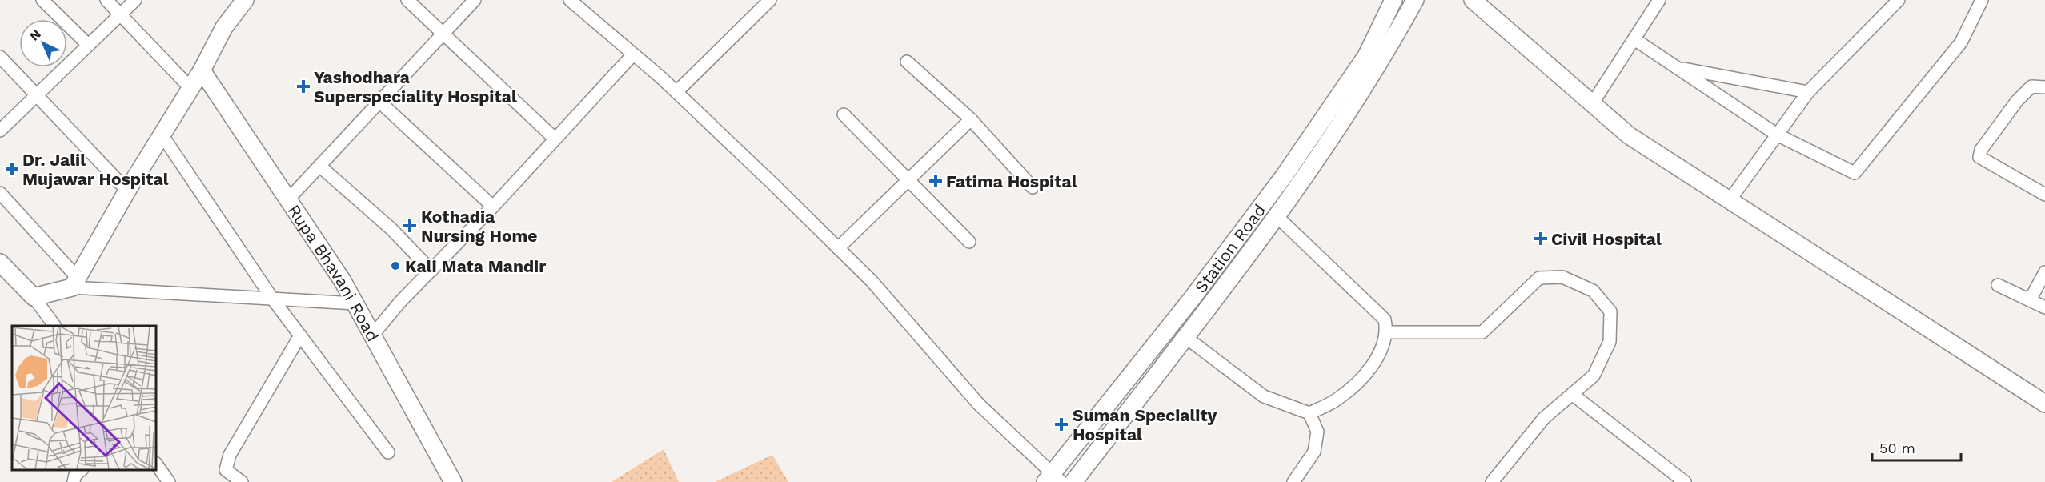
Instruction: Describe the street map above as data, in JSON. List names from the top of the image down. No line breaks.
{"streets":{"street":["Station Road","Rupa Bhavani Road"]},"places":{"health":["Yashodhara Superspeciality Hospital","Dr. Jalil Mujawar Hospital","Fatima Hospital","Kothadia Nursing Home","Civil Hospital","Suman Speciality Hospital"],"other":["Kali Mata Mandir"]},"scale_bar":"50 m","north":"top left"}
